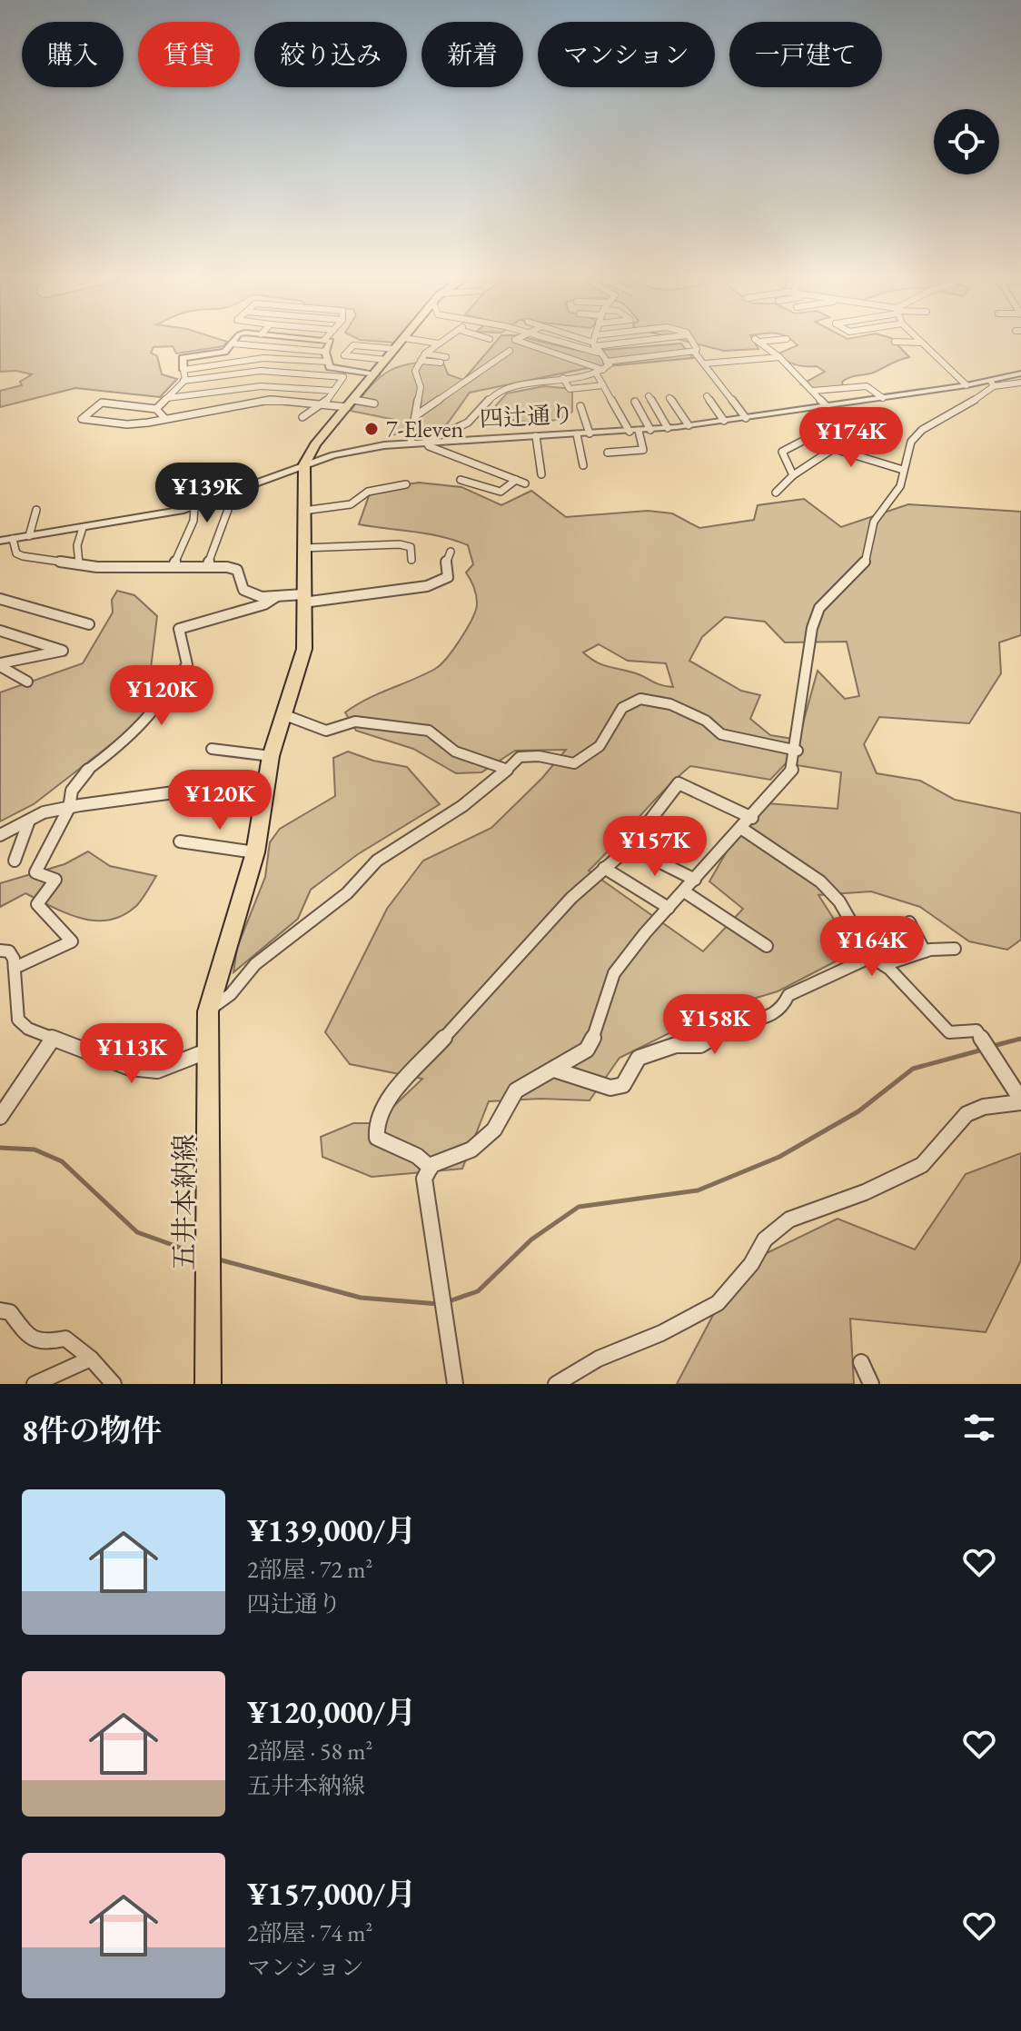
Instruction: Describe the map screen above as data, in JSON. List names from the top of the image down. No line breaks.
{"streets":{"main road":["五井本納線"],"street":["四辻通り"]},"crossings":[["四辻通り","五井本納線"]],"places":["7-Eleven"],"page":{"chip":["購入","賃貸","絞り込み","新着","マンション","一戸建て"],"price":["¥174K","¥139K","¥120K","¥120K","¥157K","¥164K","¥158K","¥113K"],"heading":"8件の物件","list":[{"name":"¥139,000/月","note":"2部屋 · 72 m² · 四辻通り"},{"name":"¥120,000/月","note":"2部屋 · 58 m² · 五井本納線"},{"name":"¥157,000/月","note":"2部屋 · 74 m² · マンション"}]}}
